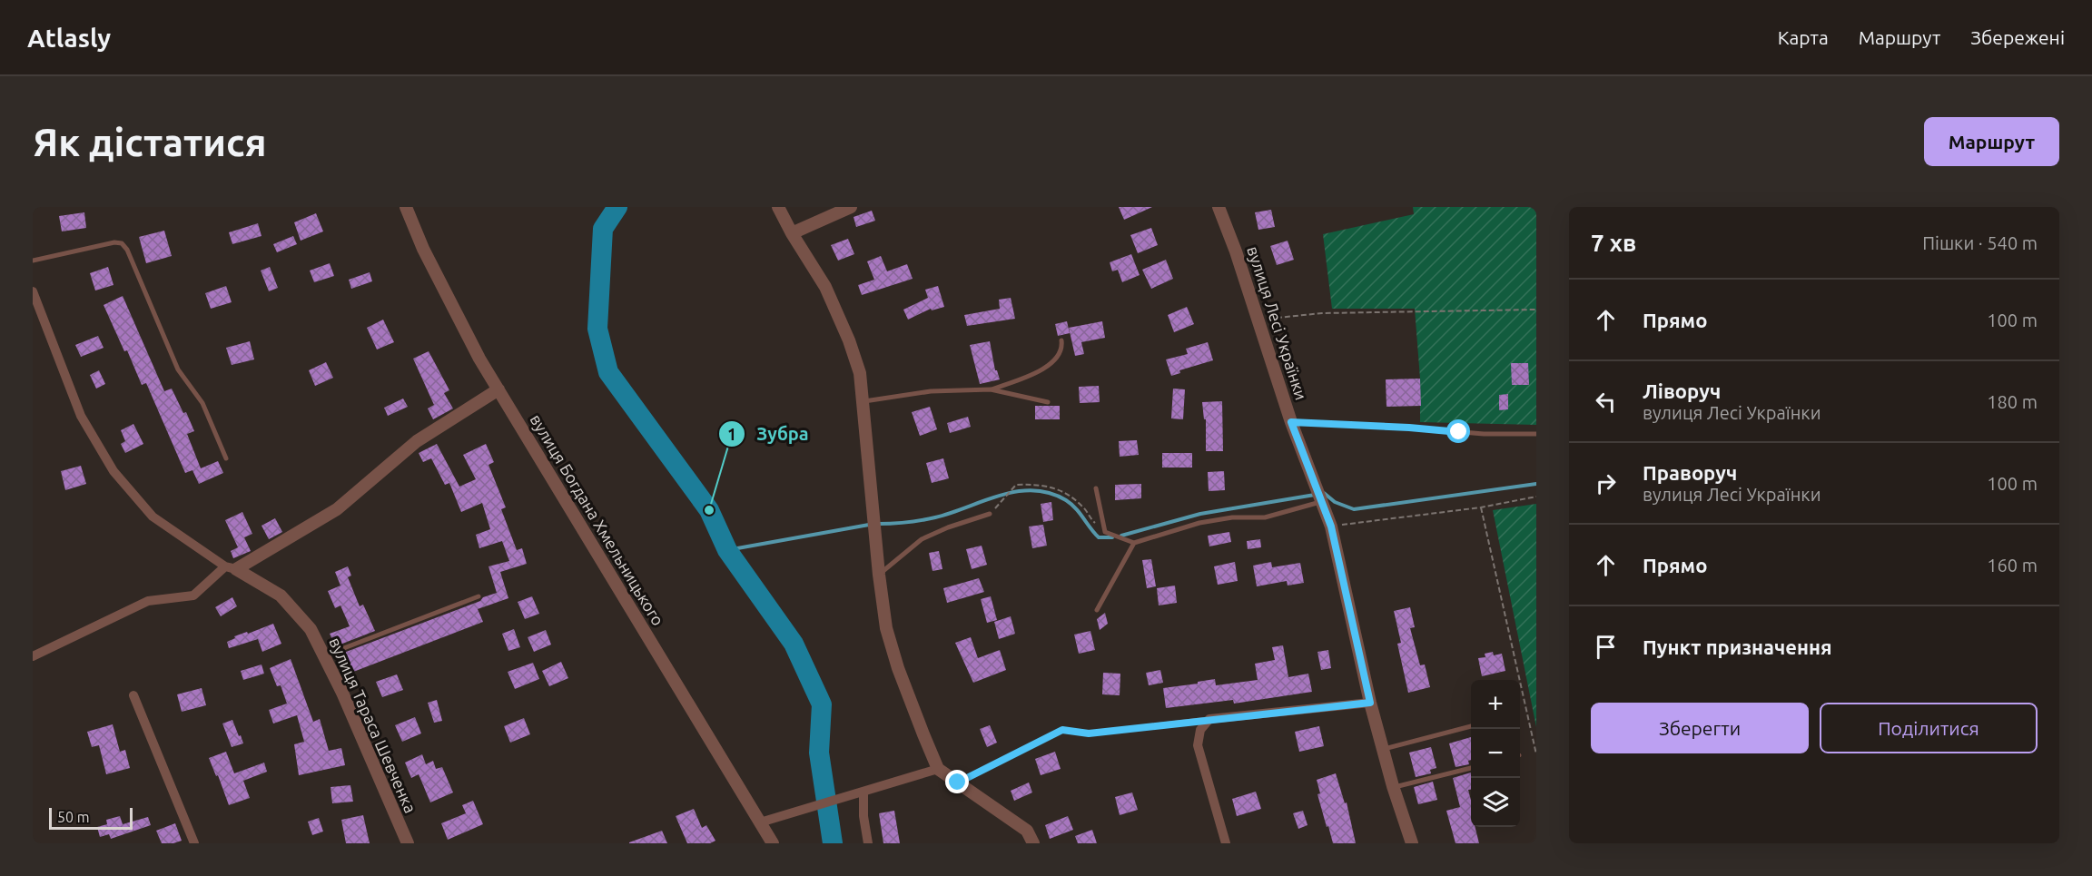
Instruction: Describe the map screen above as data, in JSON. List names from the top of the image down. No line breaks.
{"streets":{"street":["вулиця Лесі Українки","вулиця Богдана Хмельницького","вулиця Тараса Шевченка"]},"places":["Зубра"],"scale_bar":"50 m","page":{"header":"Atlasly","nav":["Карта","Маршрут","Збережені"],"buttons":["Маршрут",["Зберегти","Поділитися"]],"title":"Як дістатися","heading":["7 хв","Пішки · 540 m"],"list":[["Прямо","100 m"],["Ліворуч","вулиця Лесі Українки","180 m"],["Праворуч","вулиця Лесі Українки","100 m"],["Прямо","160 m"],"Пункт призначення"],"map_buttons":["+","−"],"scale":"50 m"}}
